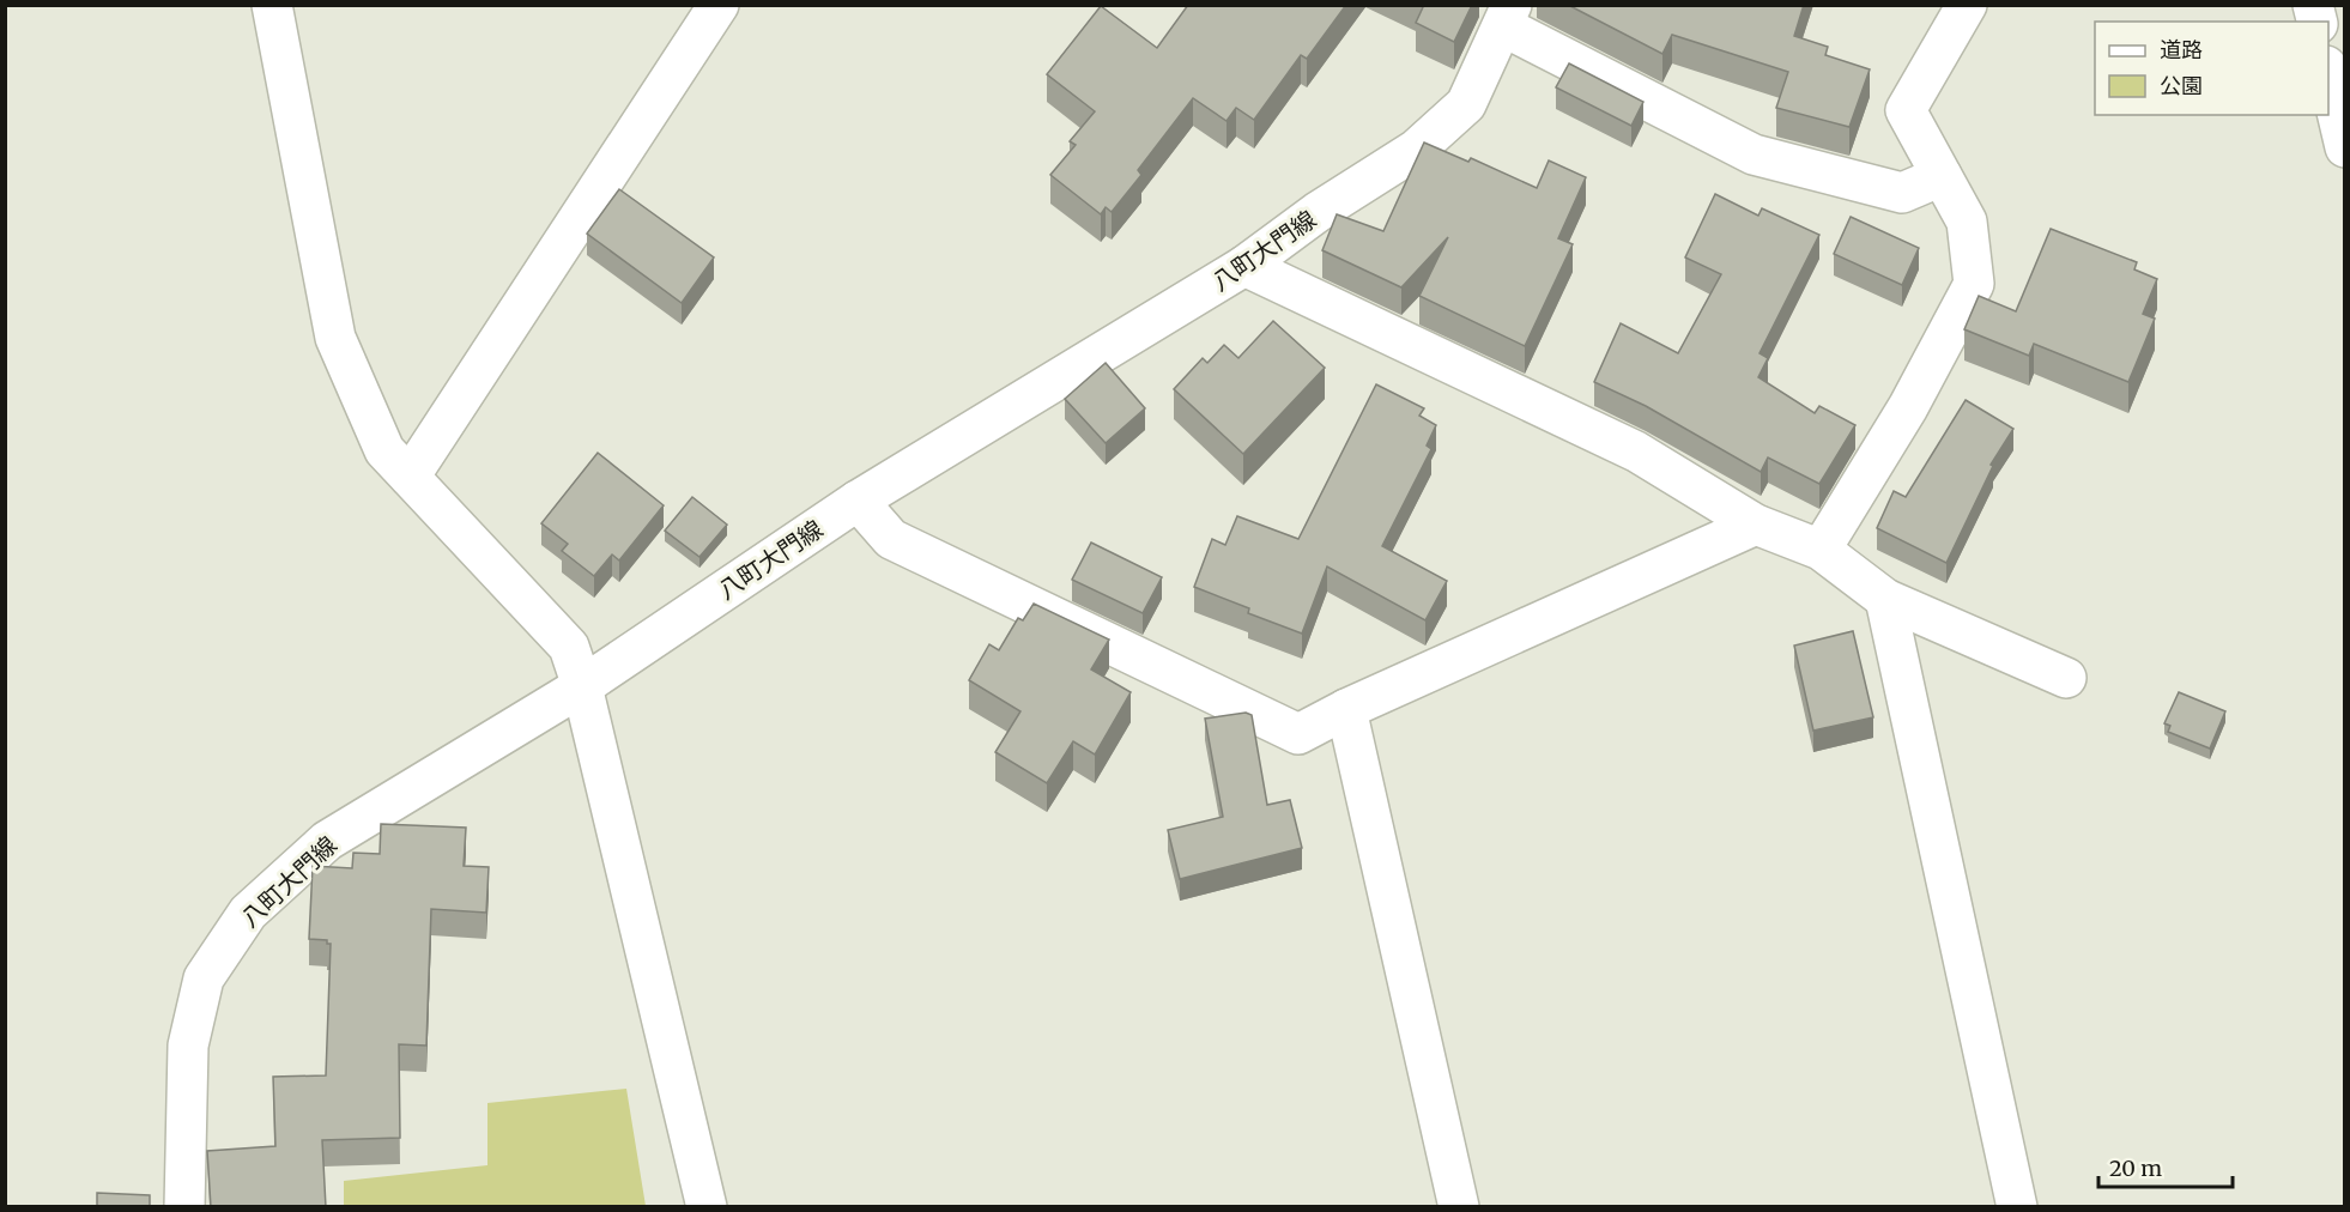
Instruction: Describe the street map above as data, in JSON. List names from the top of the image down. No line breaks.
{"streets":{"street":["八町大門線"]},"legend":["道路","公園"],"scale_bar":"20 m"}
